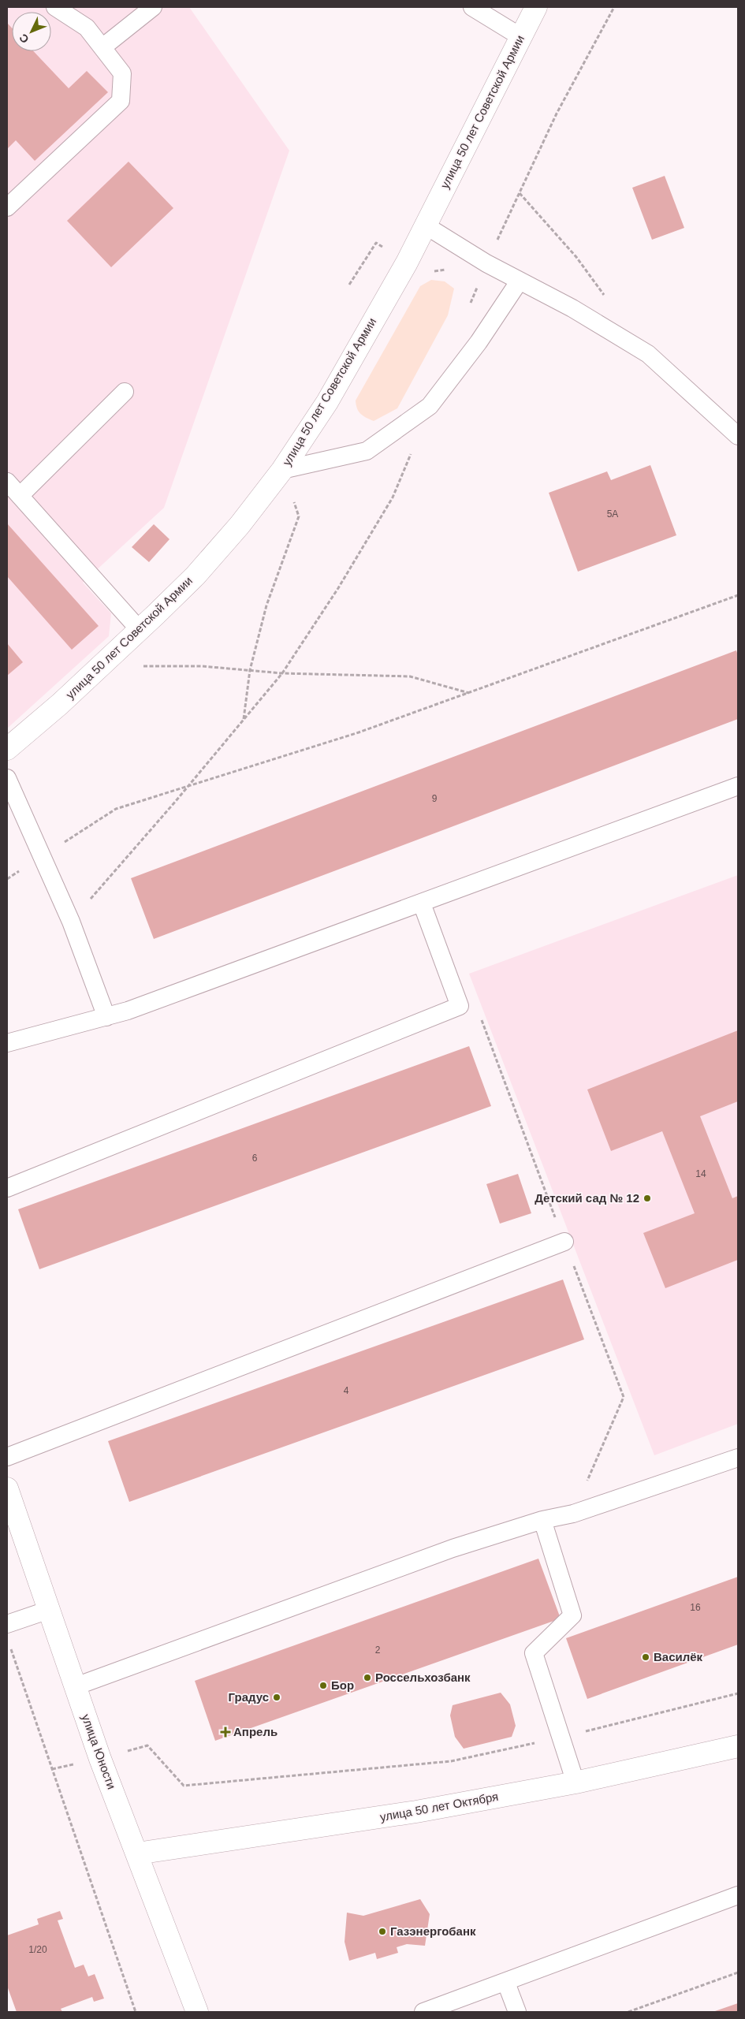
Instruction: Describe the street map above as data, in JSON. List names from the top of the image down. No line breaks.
{"streets":{"street":["улица 50 лет Советской Армии","улица Юности","улица 50 лет Октября"]},"crossings":[["улица Юности","улица 50 лет Октября"]],"places":{"other":["Детский сад № 12","Василёк","Россельхозбанк","Бор","Градус","Газэнергобанк"],"health":["Апрель"]},"house_numbers":["5А","9","6","14","4","16","2","1/20"],"north":"bottom left"}
